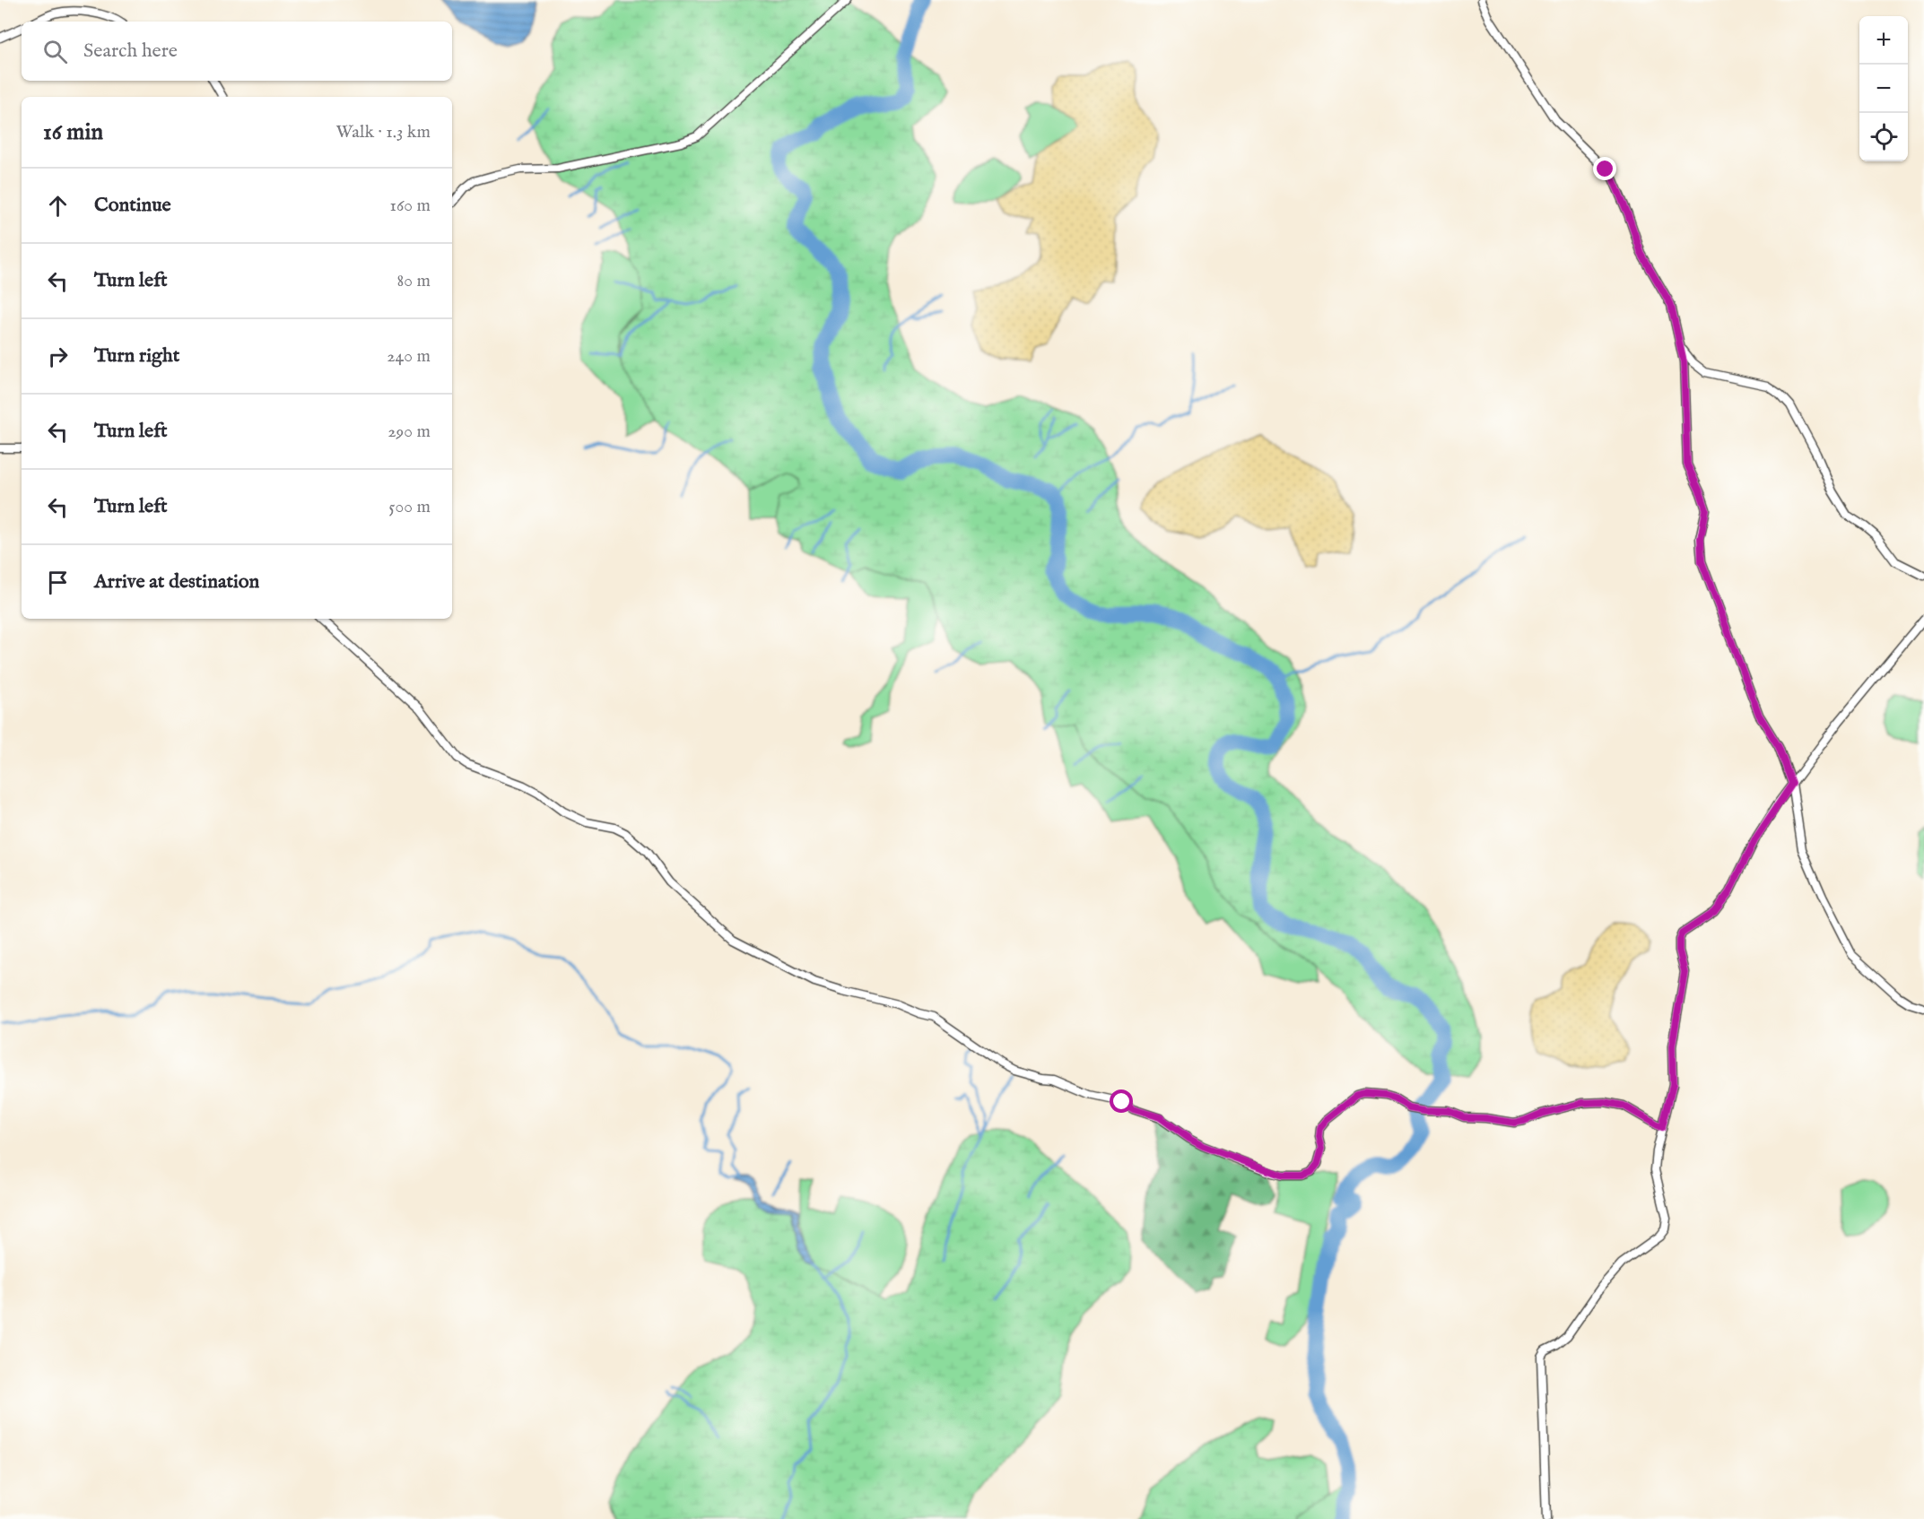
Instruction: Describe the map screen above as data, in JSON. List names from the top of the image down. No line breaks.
{"page":{"map_buttons":["+","−"],"search":"Search here","heading":["16 min","Walk · 1.3 km"],"list":[["Continue","160 m"],["Turn left","80 m"],["Turn right","240 m"],["Turn left","290 m"],["Turn left","500 m"],"Arrive at destination"]}}
